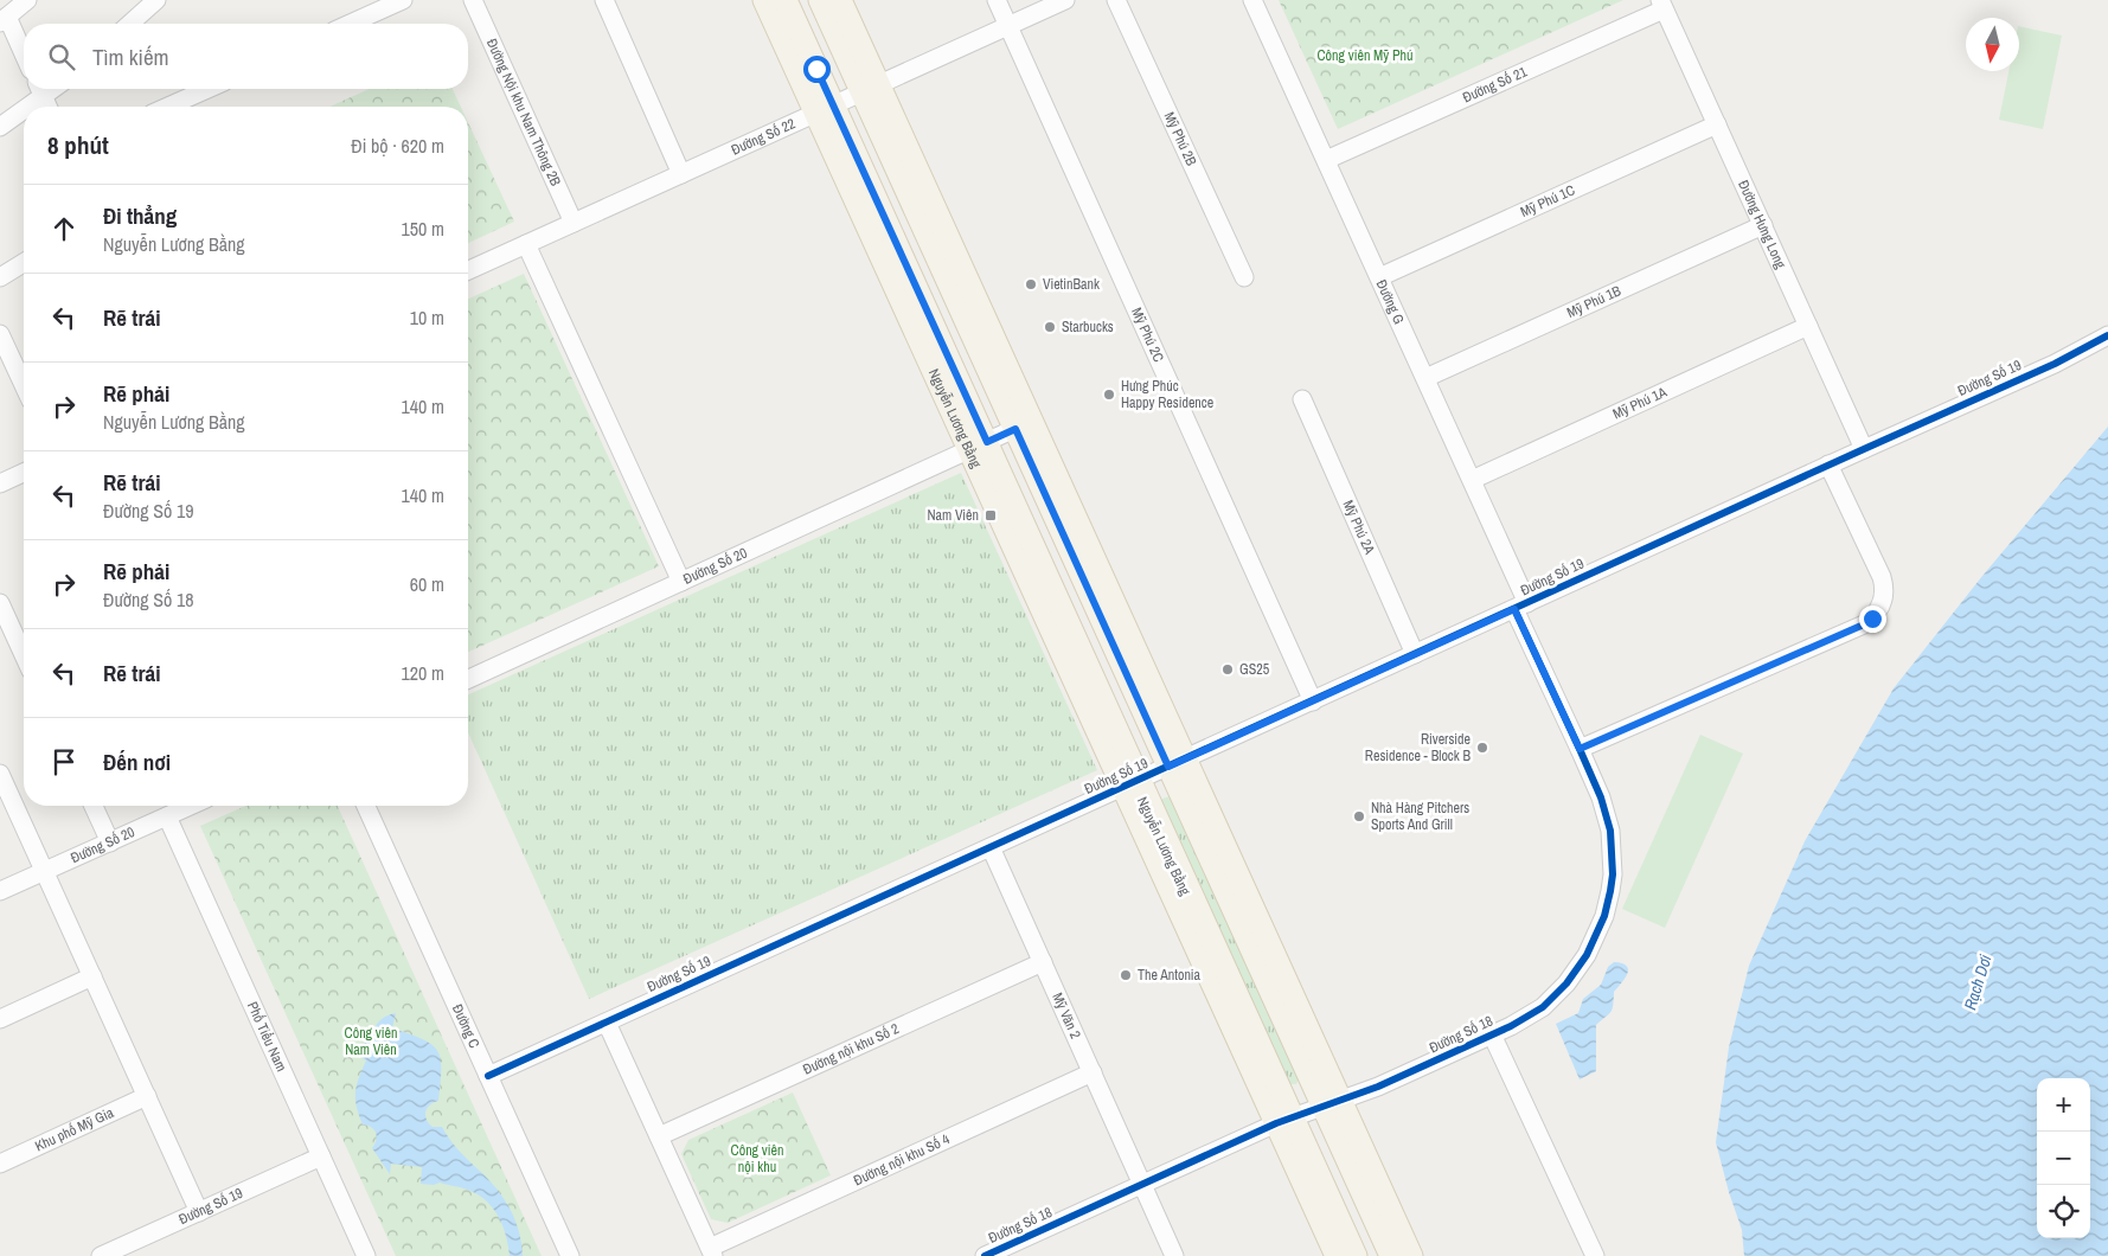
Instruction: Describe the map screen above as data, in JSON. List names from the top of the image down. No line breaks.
{"streets":{"main road":["Nguyễn Lương Bằng"],"street":["Đường Số 21","Đường Nội khu Nam Thông 2B","Đường Số 22","Mỹ Phú 2B","Mỹ Phú 1C","Đường Hưng Long","Đường G","Mỹ Phú 1B","Mỹ Phú 2C","Đường Số 19","Mỹ Phú 1A","Mỹ Phú 2A","Đường Số 20","Mỹ Văn 2","Đường C","Đường Số 18","Phố Tiểu Nam","Đường nội khu Số 2","Khu phố Mỹ Gia","Đường nội khu Số 4"]},"crossings":[["Đường Số 21","Đường Hưng Long"],["Đường Số 21","Đường G"],["Đường Nội khu Nam Thông 2B","Đường Số 22"],["Đường Số 22","Mỹ Phú 2C"],["Đường Số 22","Nguyễn Lương Bằng"],["Mỹ Phú 1C","Đường Hưng Long"],["Mỹ Phú 1C","Đường G"],["Đường Hưng Long","Mỹ Phú 1B"],["Đường Hưng Long","Đường Số 19"],["Đường Hưng Long","Mỹ Phú 1A"],["Đường G","Mỹ Phú 1B"],["Đường G","Đường Số 19"],["Đường G","Mỹ Phú 1A"],["Đường G","Đường Số 18"],["Mỹ Phú 2C","Đường Số 19"],["Đường Số 19","Nguyễn Lương Bằng"],["Đường Số 19","Mỹ Phú 2A"],["Đường Số 19","Mỹ Văn 2"],["Đường Số 19","Đường C"],["Đường Số 19","Đường Số 18"],["Đường Số 19","Phố Tiểu Nam"],["Nguyễn Lương Bằng","Đường Số 20"],["Nguyễn Lương Bằng","Đường Số 18"],["Đường Số 20","Phố Tiểu Nam"],["Mỹ Văn 2","Đường Số 18"],["Mỹ Văn 2","Đường nội khu Số 2"],["Mỹ Văn 2","Đường nội khu Số 4"]],"water":["Rạch Dơi"],"parks":["Công viên Mỹ Phú","Công viên Nam Viên","Công viên nội khu"],"places":{"other":["VietinBank","Starbucks","Hưng Phúc Happy Residence","GS25","Riverside Residence - Block B","Nhà Hàng Pitchers Sports And Grill","The Antonia"],"transit":["Nam Viên"]},"north":"bottom","page":{"search":"Tìm kiếm","heading":["8 phút","Đi bộ · 620 m"],"list":[["Đi thẳng","Nguyễn Lương Bằng","150 m"],["Rẽ trái","10 m"],["Rẽ phải","Nguyễn Lương Bằng","140 m"],["Rẽ trái","Đường Số 19","140 m"],["Rẽ phải","Đường Số 18","60 m"],["Rẽ trái","120 m"],"Đến nơi"],"map_buttons":["+","−"]}}
